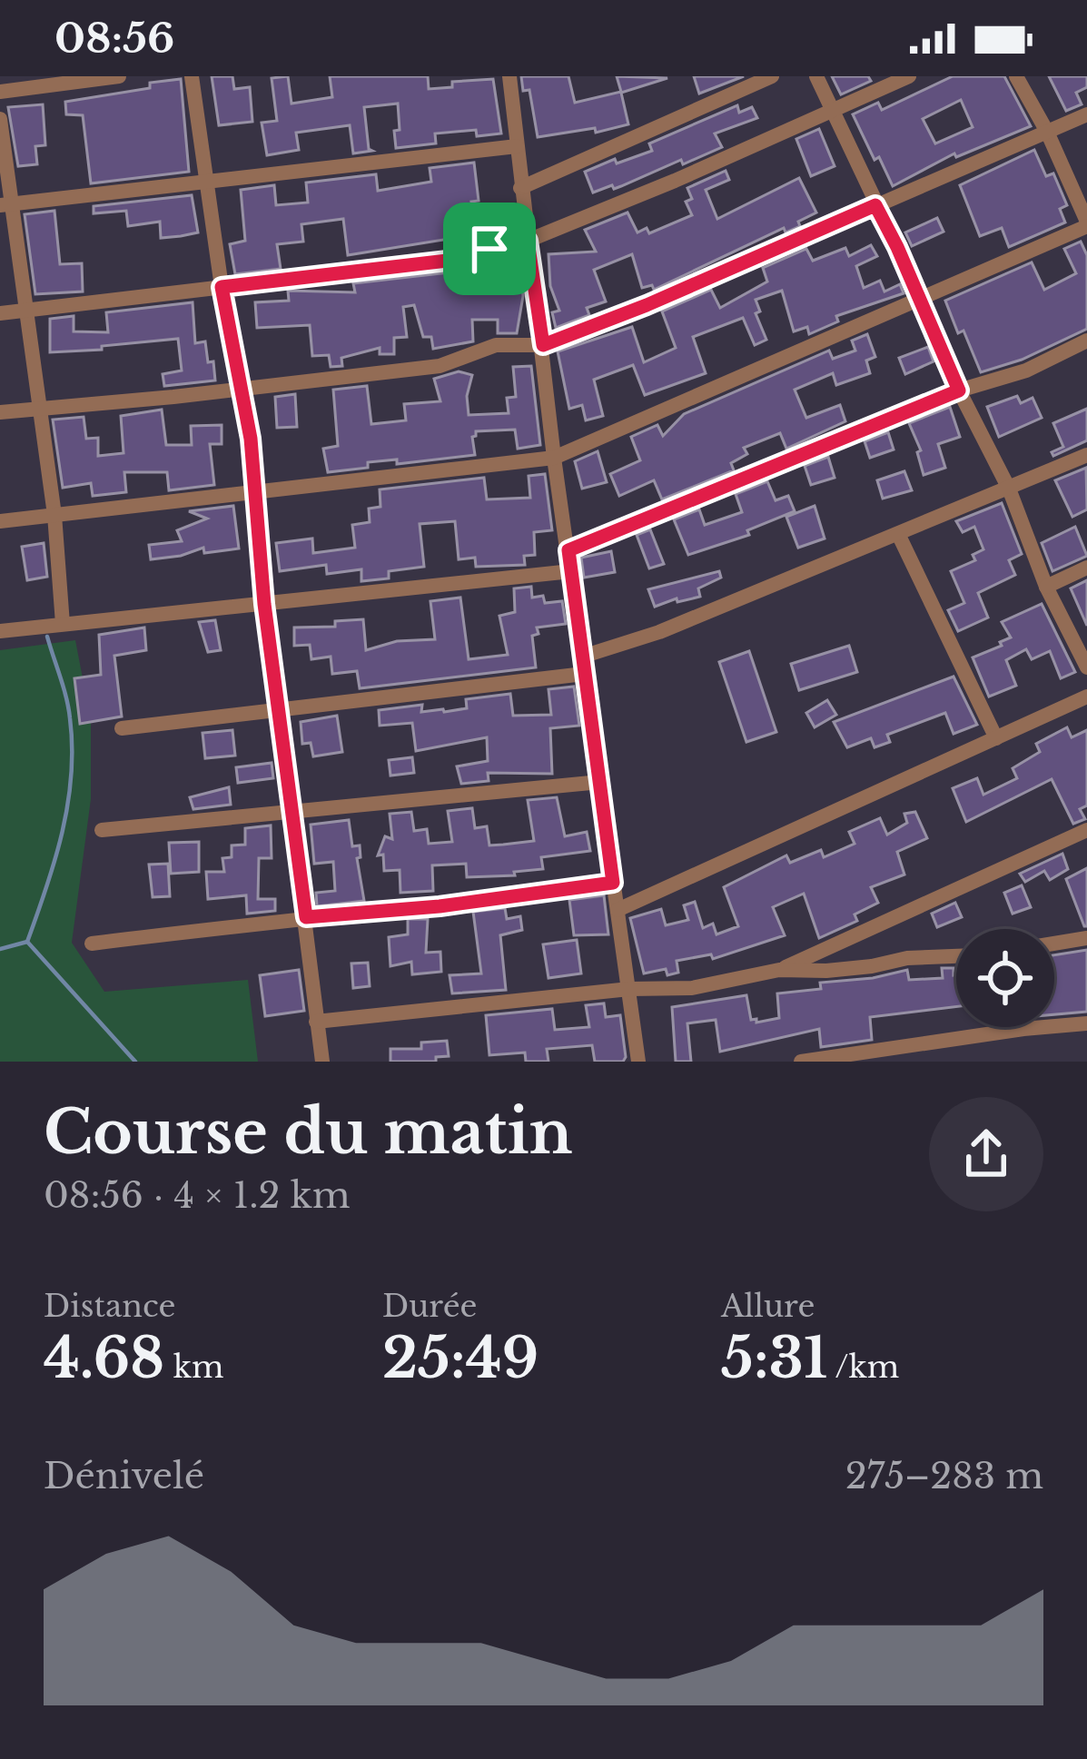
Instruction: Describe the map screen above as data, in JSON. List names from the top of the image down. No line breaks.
{"page":{"status":"08:56","heading":["Course du matin","08:56 · 4 × 1.2 km"],"stats":[["Distance","4.68 km"],["Durée","25:49"],["Allure","5:31 /km"]],"chart":["Dénivelé","275–283 m"]}}
